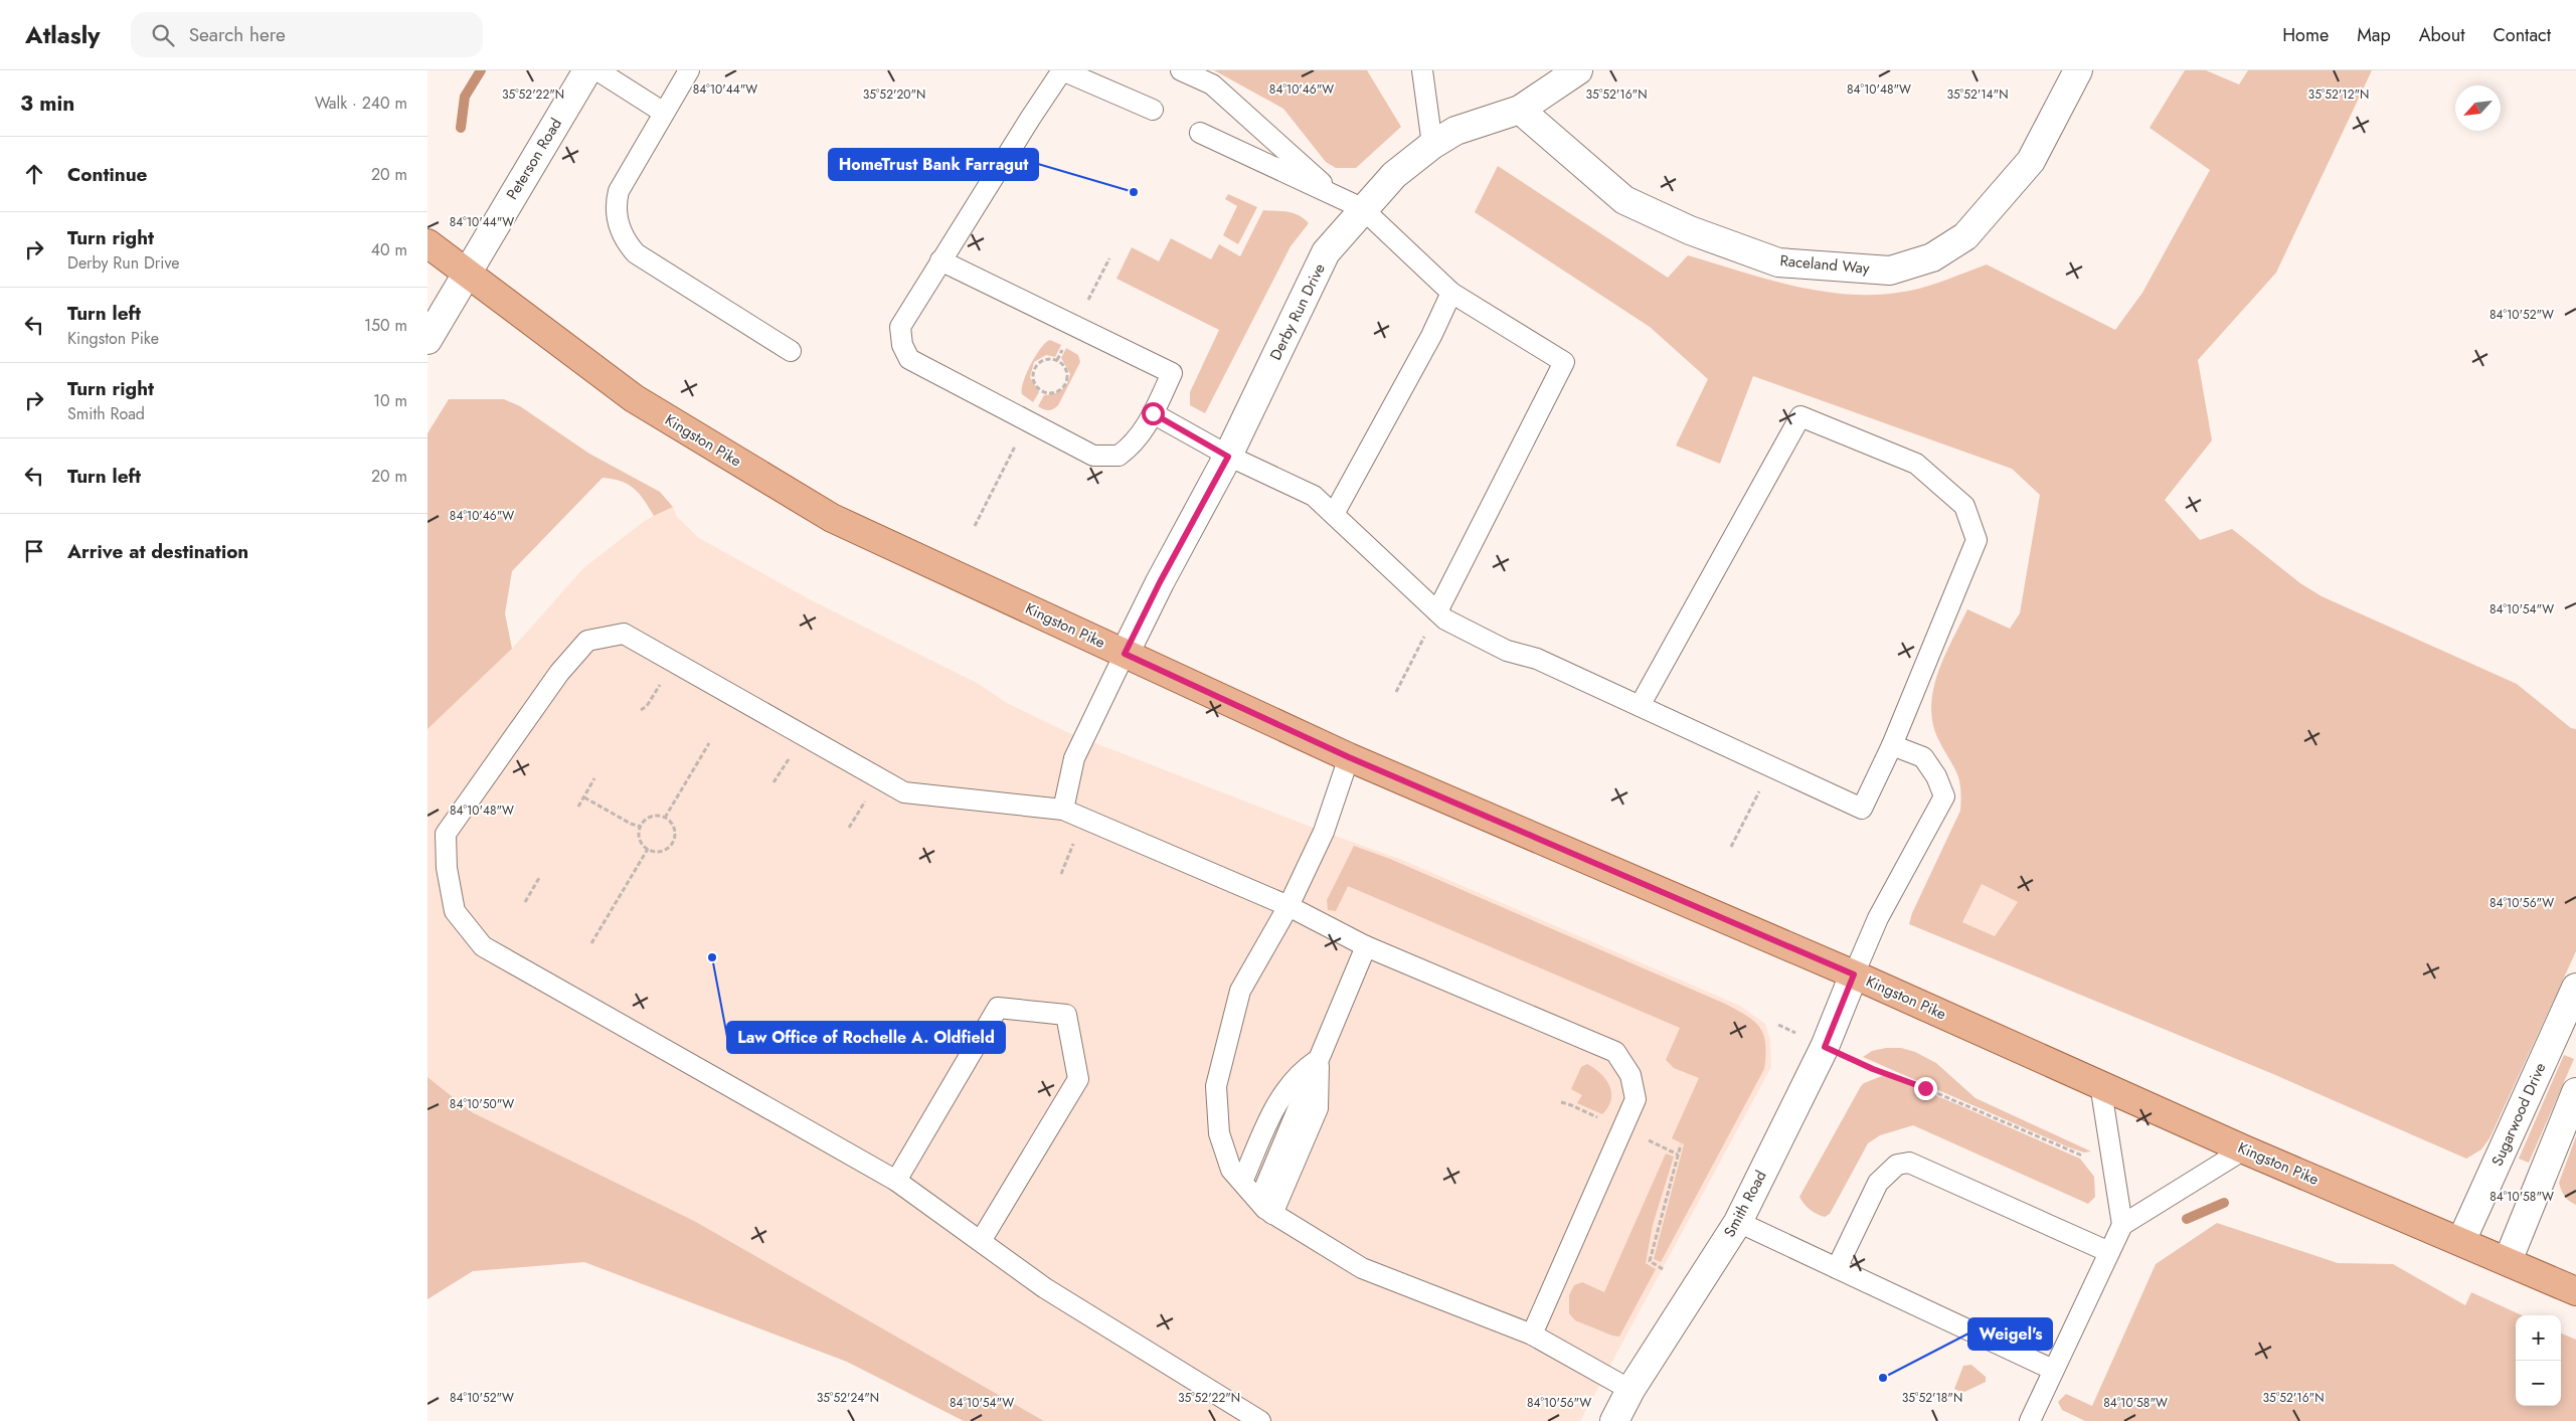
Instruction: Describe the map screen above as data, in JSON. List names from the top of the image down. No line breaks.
{"streets":{"main road":["Kingston Pike"],"street":["Peterson Road","Raceland Way","Derby Run Drive","Sugarwood Drive","Smith Road"]},"crossings":[["Peterson Road","Kingston Pike"],["Raceland Way","Derby Run Drive"],["Derby Run Drive","Kingston Pike"],["Kingston Pike","Sugarwood Drive"],["Kingston Pike","Smith Road"]],"places":["HomeTrust Bank Farragut","Law Office of Rochelle A. Oldfield","Weigel's"],"north":"bottom left","page":{"header":"Atlasly","search":"Search here","nav":["Home","Map","About","Contact"],"heading":["3 min","Walk · 240 m"],"list":[["Continue","20 m"],["Turn right","Derby Run Drive","40 m"],["Turn left","Kingston Pike","150 m"],["Turn right","Smith Road","10 m"],["Turn left","20 m"],"Arrive at destination"],"map_buttons":["+","−"]},"coordinates":["84°10'48\"W","84°10'44\"W","84°10'46\"W","35°52'22\"N","35°52'20\"N","35°52'16\"N","35°52'14\"N","35°52'12\"N","84°10'52\"W","84°10'54\"W","84°10'56\"W","84°10'50\"W","84°10'58\"W","35°52'24\"N","35°52'18\"N"]}
